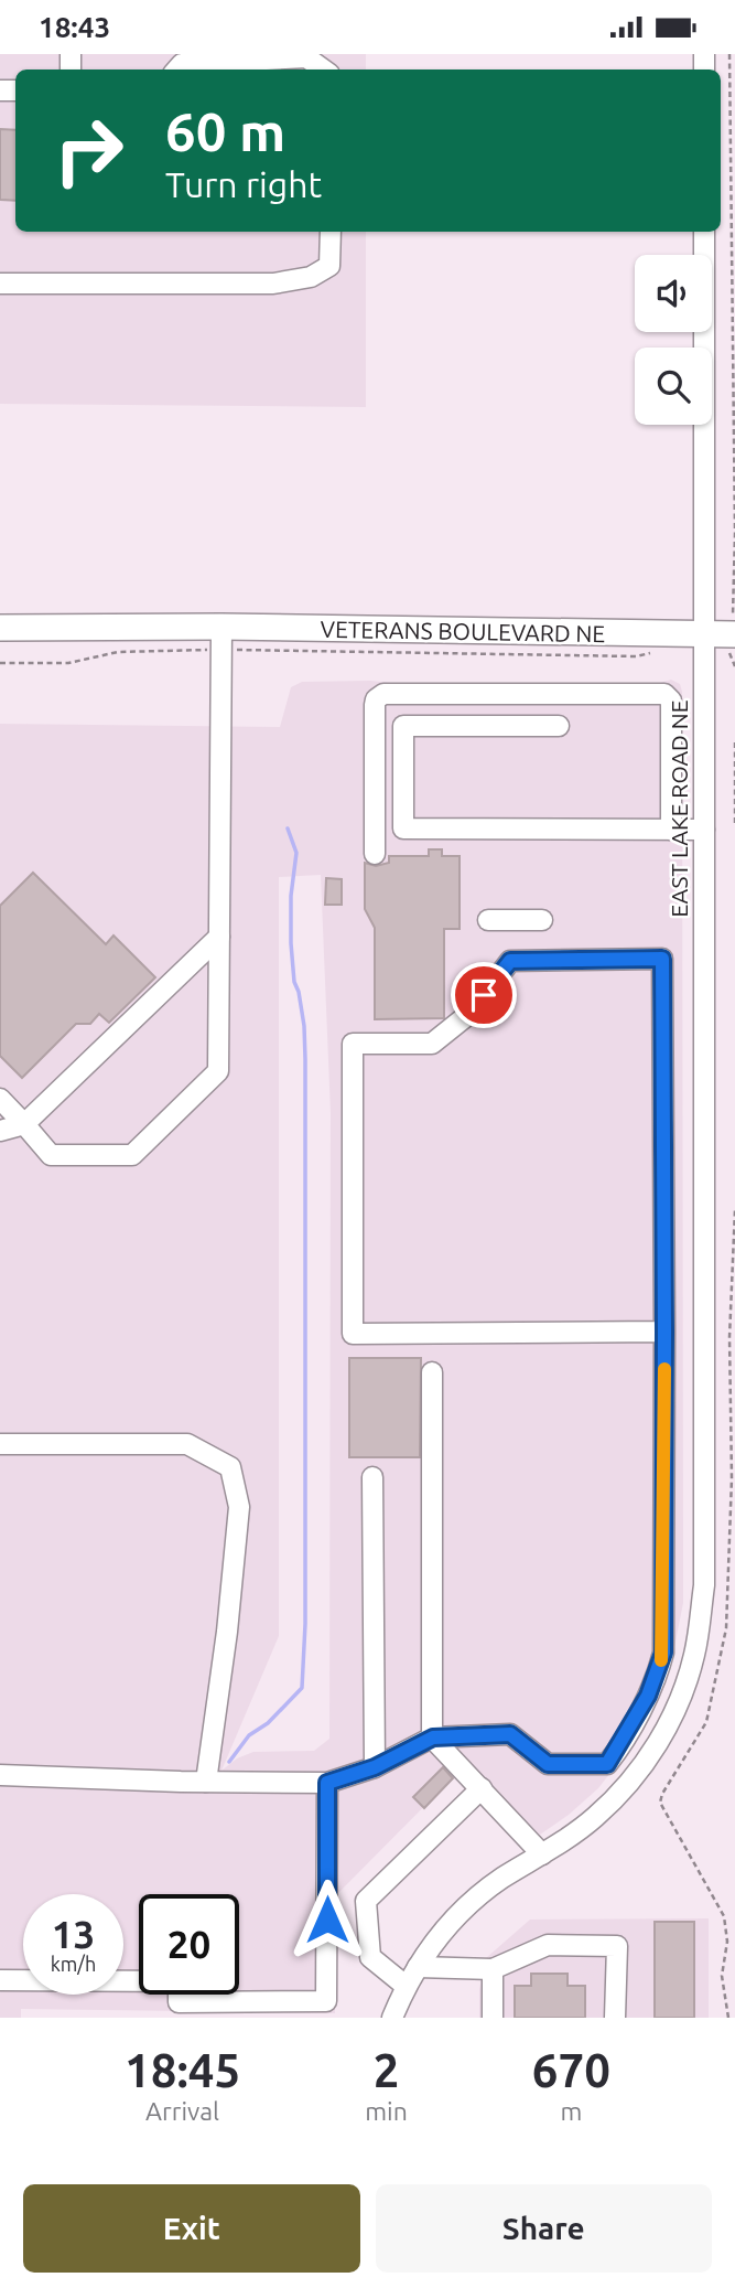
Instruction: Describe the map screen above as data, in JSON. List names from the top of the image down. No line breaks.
{"streets":{"main road":["VETERANS BOULEVARD NE"],"street":["EAST LAKE ROAD NE"]},"crossings":[["VETERANS BOULEVARD NE","EAST LAKE ROAD NE"]],"page":{"status":"18:43","turn":["60 m","Turn right"],"speed":"13 km/h","limit":"20","eta":["18:45","Arrival","2","min","670","m"],"buttons":["Exit","Share"]}}
